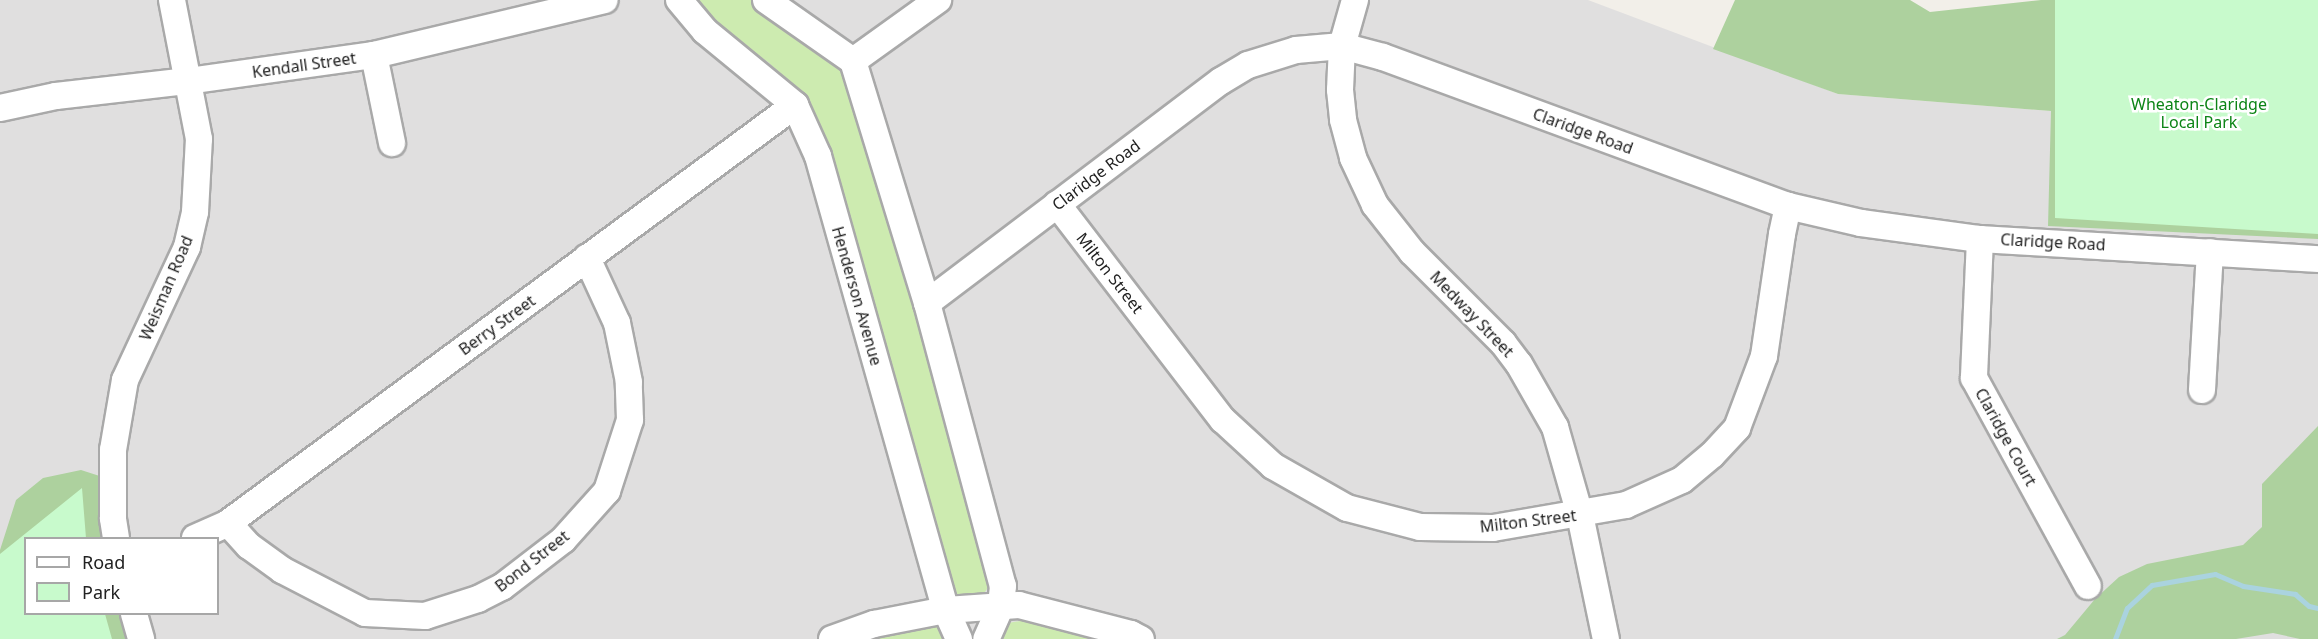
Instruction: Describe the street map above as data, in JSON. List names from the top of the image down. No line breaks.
{"streets":{"street":["Kendall Street","Claridge Road","Milton Street","Weisman Road","Henderson Avenue","Medway Street","Berry Street","Claridge Court","Bond Street"]},"crossings":[["Kendall Street","Weisman Road"],["Claridge Road","Milton Street"],["Claridge Road","Medway Street"],["Claridge Road","Claridge Court"],["Milton Street","Medway Street"],["Henderson Avenue","Berry Street"],["Berry Street","Bond Street"]],"parks":["Wheaton-Claridge Local Park"],"legend":["Road","Park"]}
